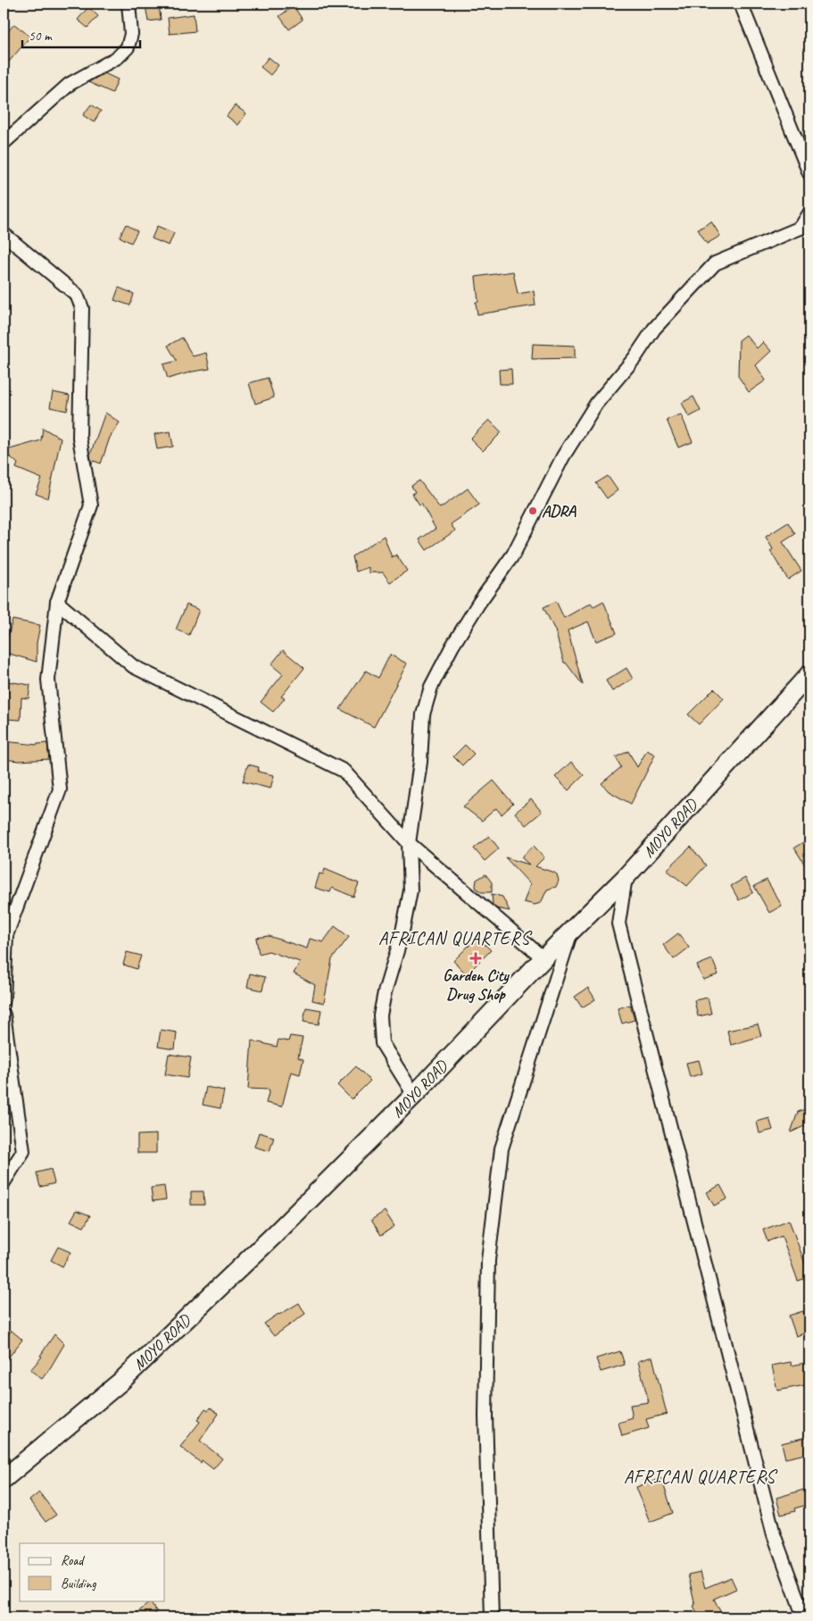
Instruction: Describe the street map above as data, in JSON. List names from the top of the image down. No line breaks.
{"streets":{"main road":["MOYO ROAD"]},"districts":["AFRICAN QUARTERS","AFRICAN QUARTERS"],"places":{"other":["ADRA"],"health":["Garden City Drug Shop"]},"legend":["Road","Building"],"scale_bar":"50 m"}
